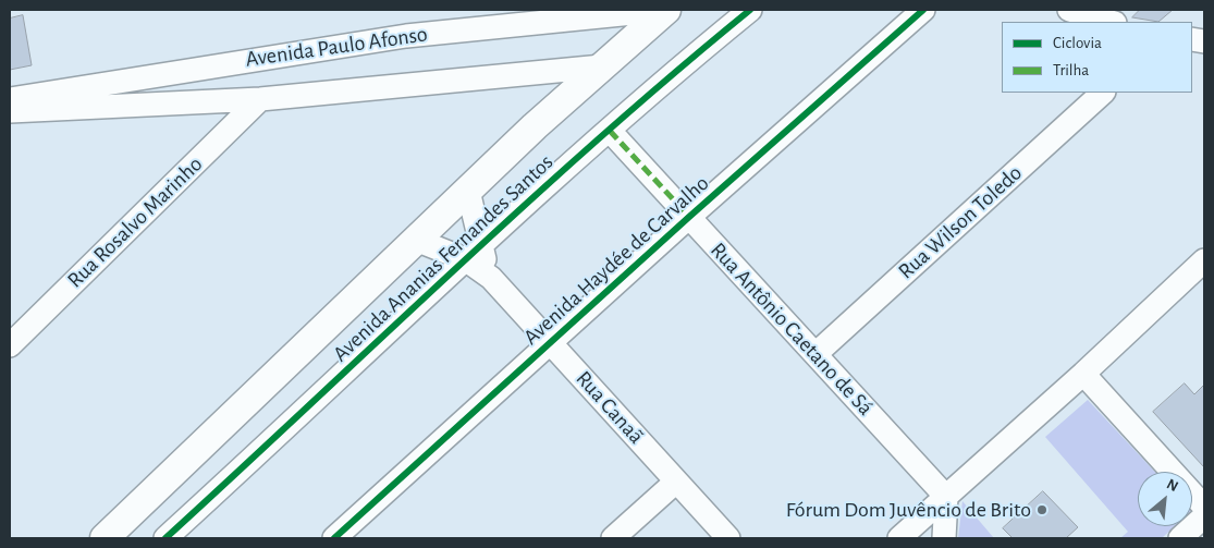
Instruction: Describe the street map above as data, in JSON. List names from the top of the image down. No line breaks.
{"streets":{"main road":["Avenida Ananias Fernandes Santos"],"street":["Avenida Paulo Afonso","Rua Rosalvo Marinho","Rua Wilson Toledo","Avenida Haydée de Carvalho","Rua Antônio Caetano de Sá","Rua Canaã"]},"crossings":[["Avenida Paulo Afonso","Rua Rosalvo Marinho"],["Avenida Paulo Afonso","Avenida Ananias Fernandes Santos"],["Rua Wilson Toledo","Rua Antônio Caetano de Sá"],["Avenida Ananias Fernandes Santos","Rua Antônio Caetano de Sá"],["Avenida Ananias Fernandes Santos","Rua Canaã"],["Avenida Haydée de Carvalho","Rua Antônio Caetano de Sá"],["Avenida Haydée de Carvalho","Rua Canaã"]],"places":["Fórum Dom Juvêncio de Brito"],"legend":["Ciclovia","Trilha"],"north":"top right"}
